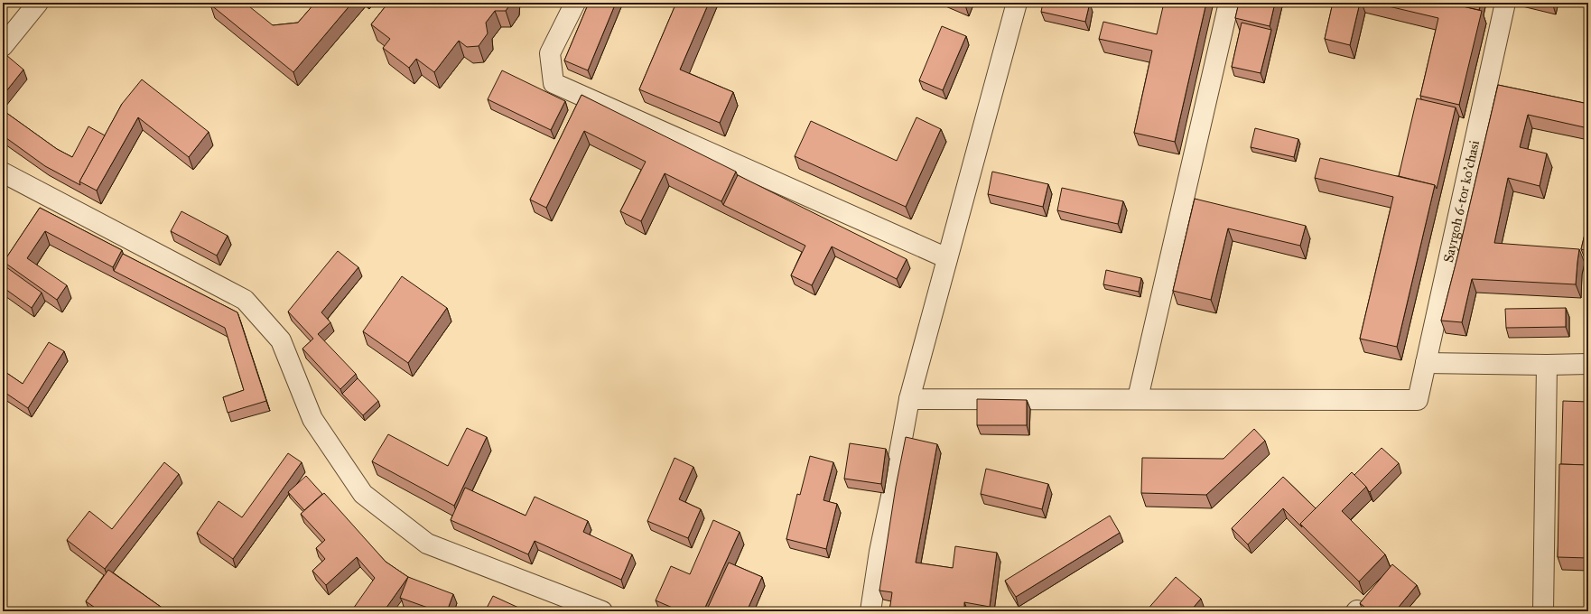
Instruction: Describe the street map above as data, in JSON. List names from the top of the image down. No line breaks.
{"streets":{"street":["Sayrgoh 6-tor ko'chasi"]}}
